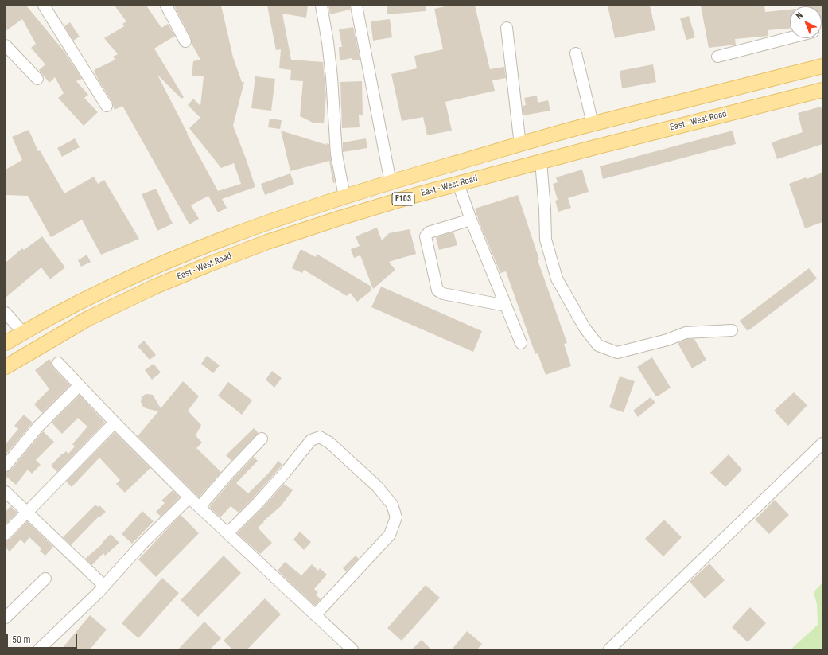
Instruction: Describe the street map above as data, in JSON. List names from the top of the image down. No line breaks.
{"streets":{"main road":["East - West Road","F103"]},"scale_bar":"50 m","north":"top left"}
